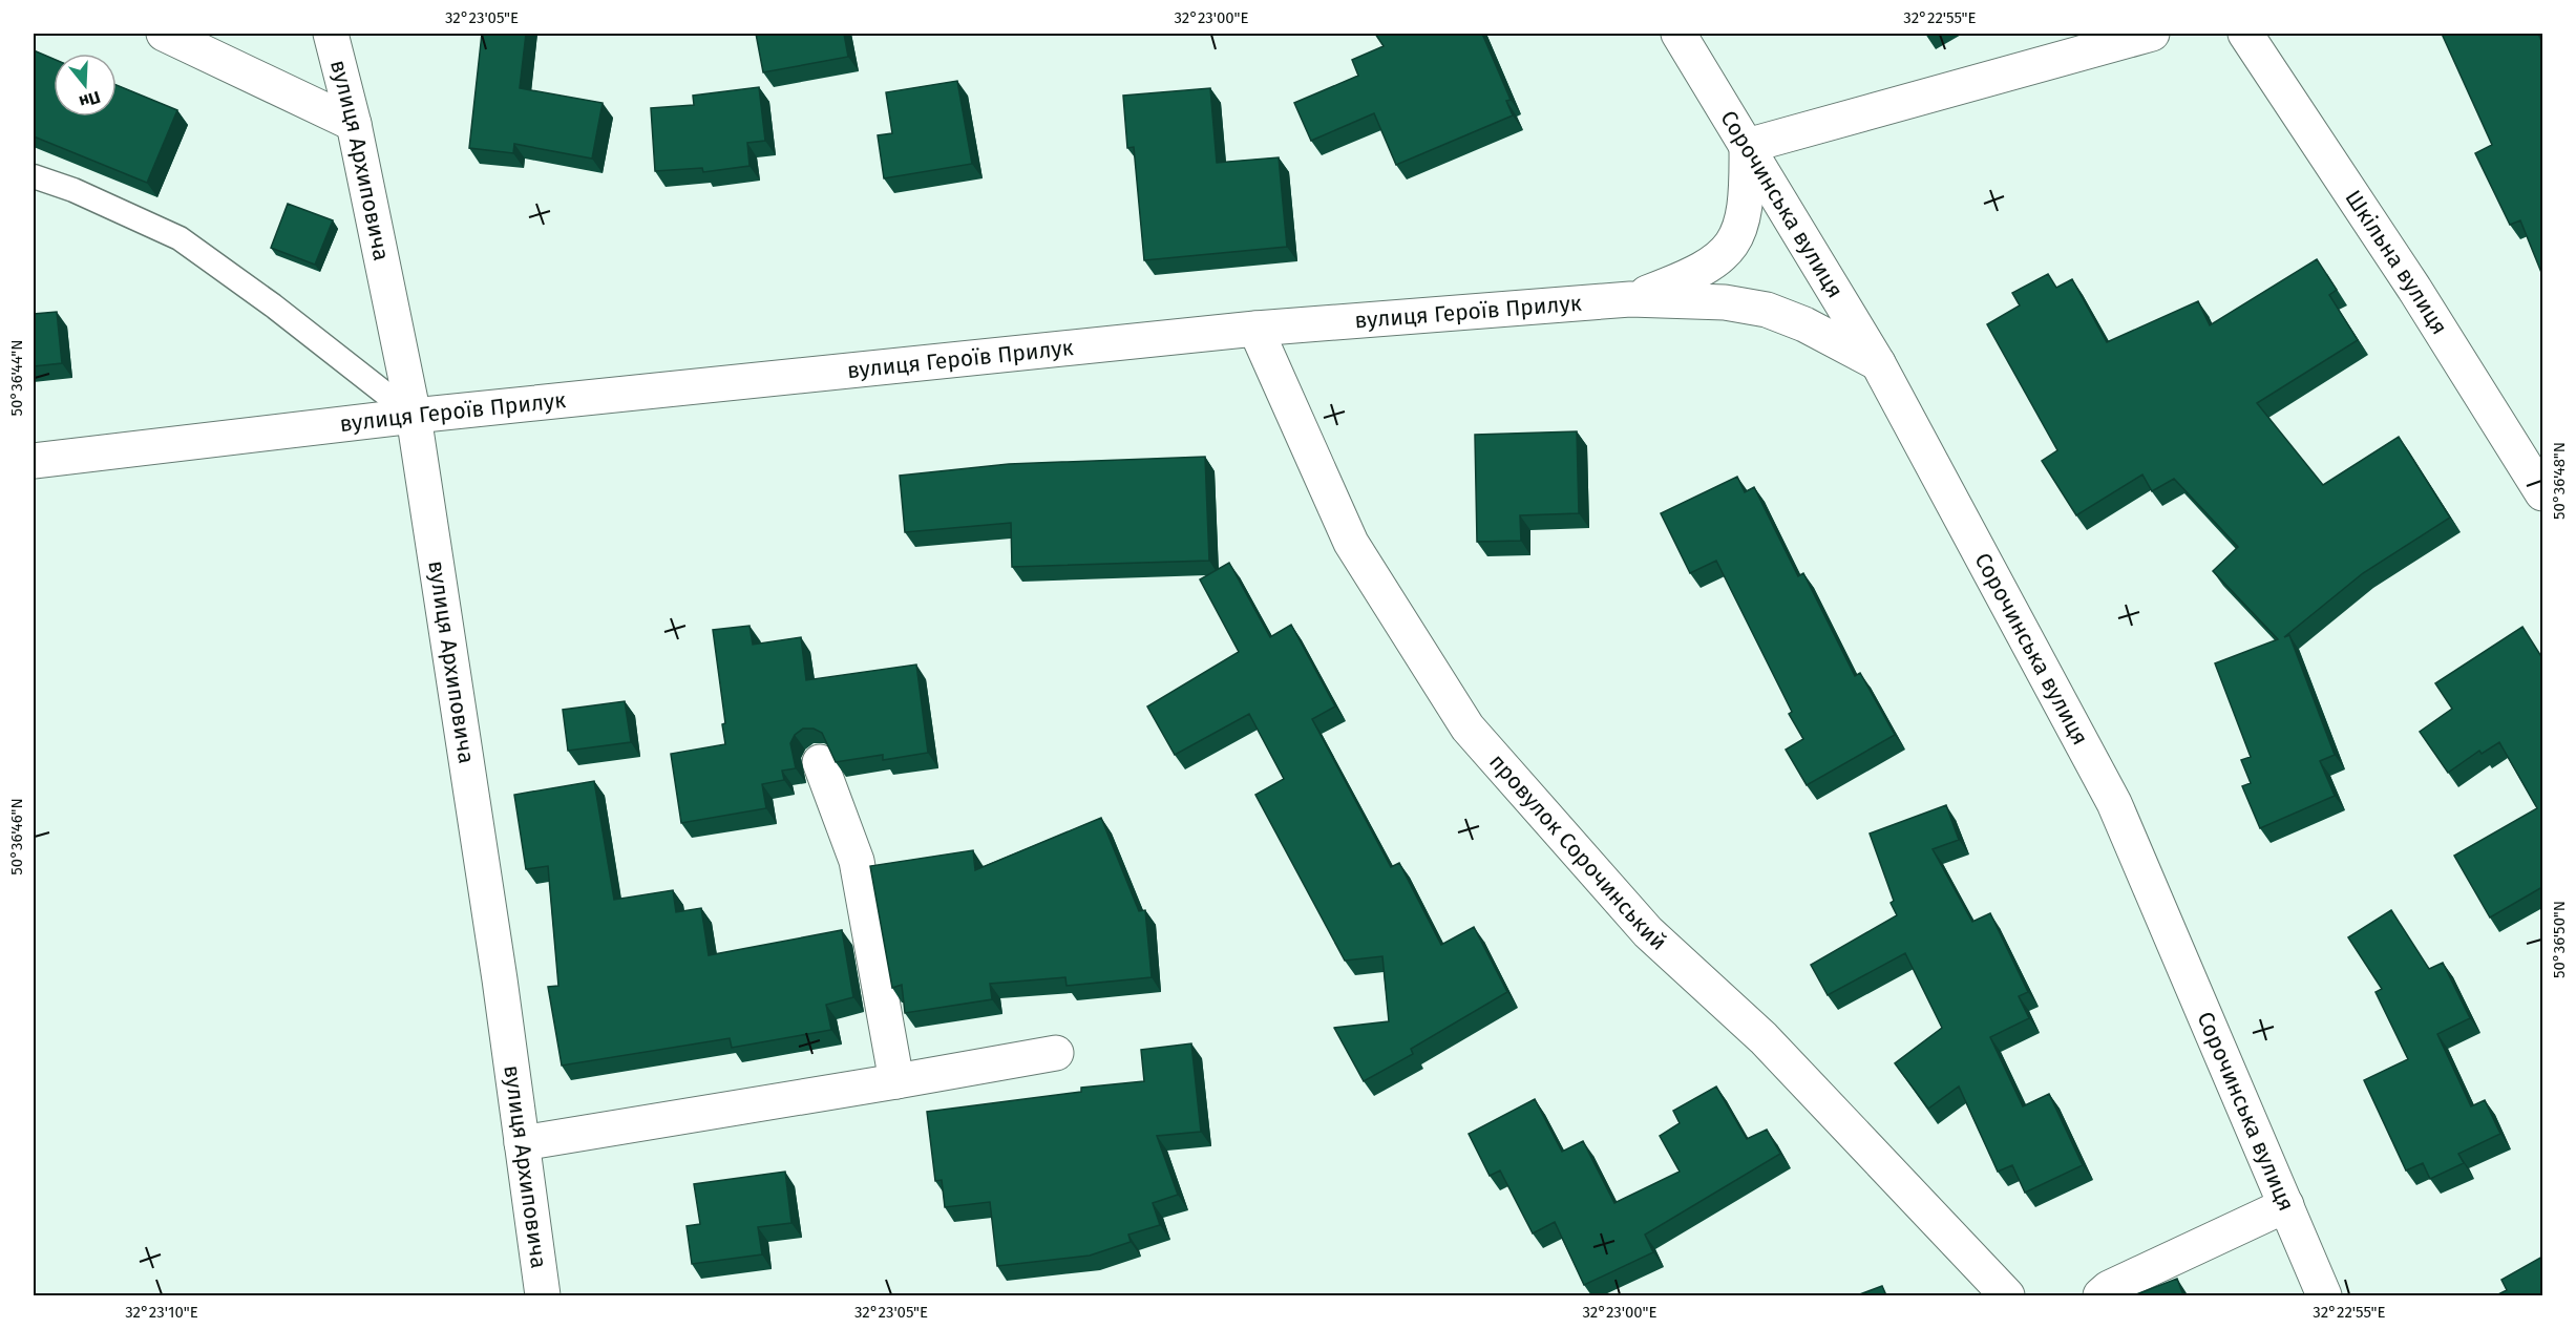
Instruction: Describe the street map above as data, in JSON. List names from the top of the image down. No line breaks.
{"streets":{"street":["вулиця Архиповича","Сорочинська вулиця","Шкільна вулиця","вулиця Героїв Прилук","провулок Сорочинський"]},"crossings":[["вулиця Архиповича","вулиця Героїв Прилук"],["Сорочинська вулиця","вулиця Героїв Прилук"],["вулиця Героїв Прилук","провулок Сорочинський"]],"north":"bottom","coordinates":["32°23'05\"E","32°23'00\"E","32°22'55\"E","50°36'44\"N","50°36'48\"N","50°36'46\"N","50°36'50\"N","32°23'10\"E"]}
